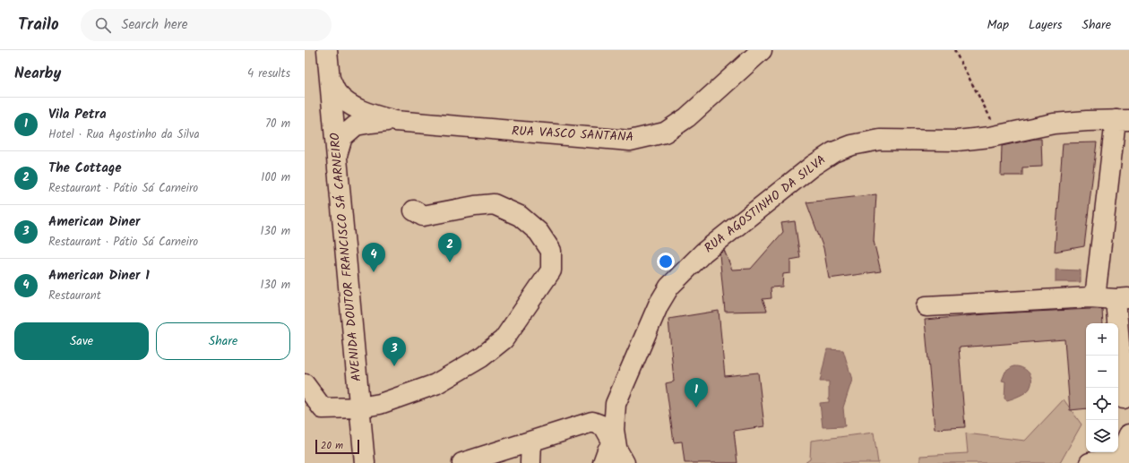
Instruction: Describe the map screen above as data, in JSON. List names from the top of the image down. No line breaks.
{"streets":{"street":["RUA VASCO SANTANA","RUA AGOSTINHO DA SILVA","AVENIDA DOUTOR FRANCISCO SÁ CARNEIRO"]},"crossings":[["RUA VASCO SANTANA","AVENIDA DOUTOR FRANCISCO SÁ CARNEIRO"]],"scale_bar":"20 m","page":{"header":"Trailo","search":"Search here","nav":["Map","Layers","Share"],"heading":["Nearby","4 results"],"list":[{"mark":"1","name":"Vila Petra","note":"Hotel · Rua Agostinho da Silva","value":"70 m"},{"mark":"2","name":"The Cottage","note":"Restaurant · Pátio Sá Carneiro","value":"100 m"},{"mark":"3","name":"American Diner","note":"Restaurant · Pátio Sá Carneiro","value":"130 m"},{"mark":"4","name":"American Diner 1","note":"Restaurant","value":"130 m"}],"pins":["2","4","3","1"],"buttons":["Save","Share"],"map_buttons":["+","−"],"scale":"20 m"}}
